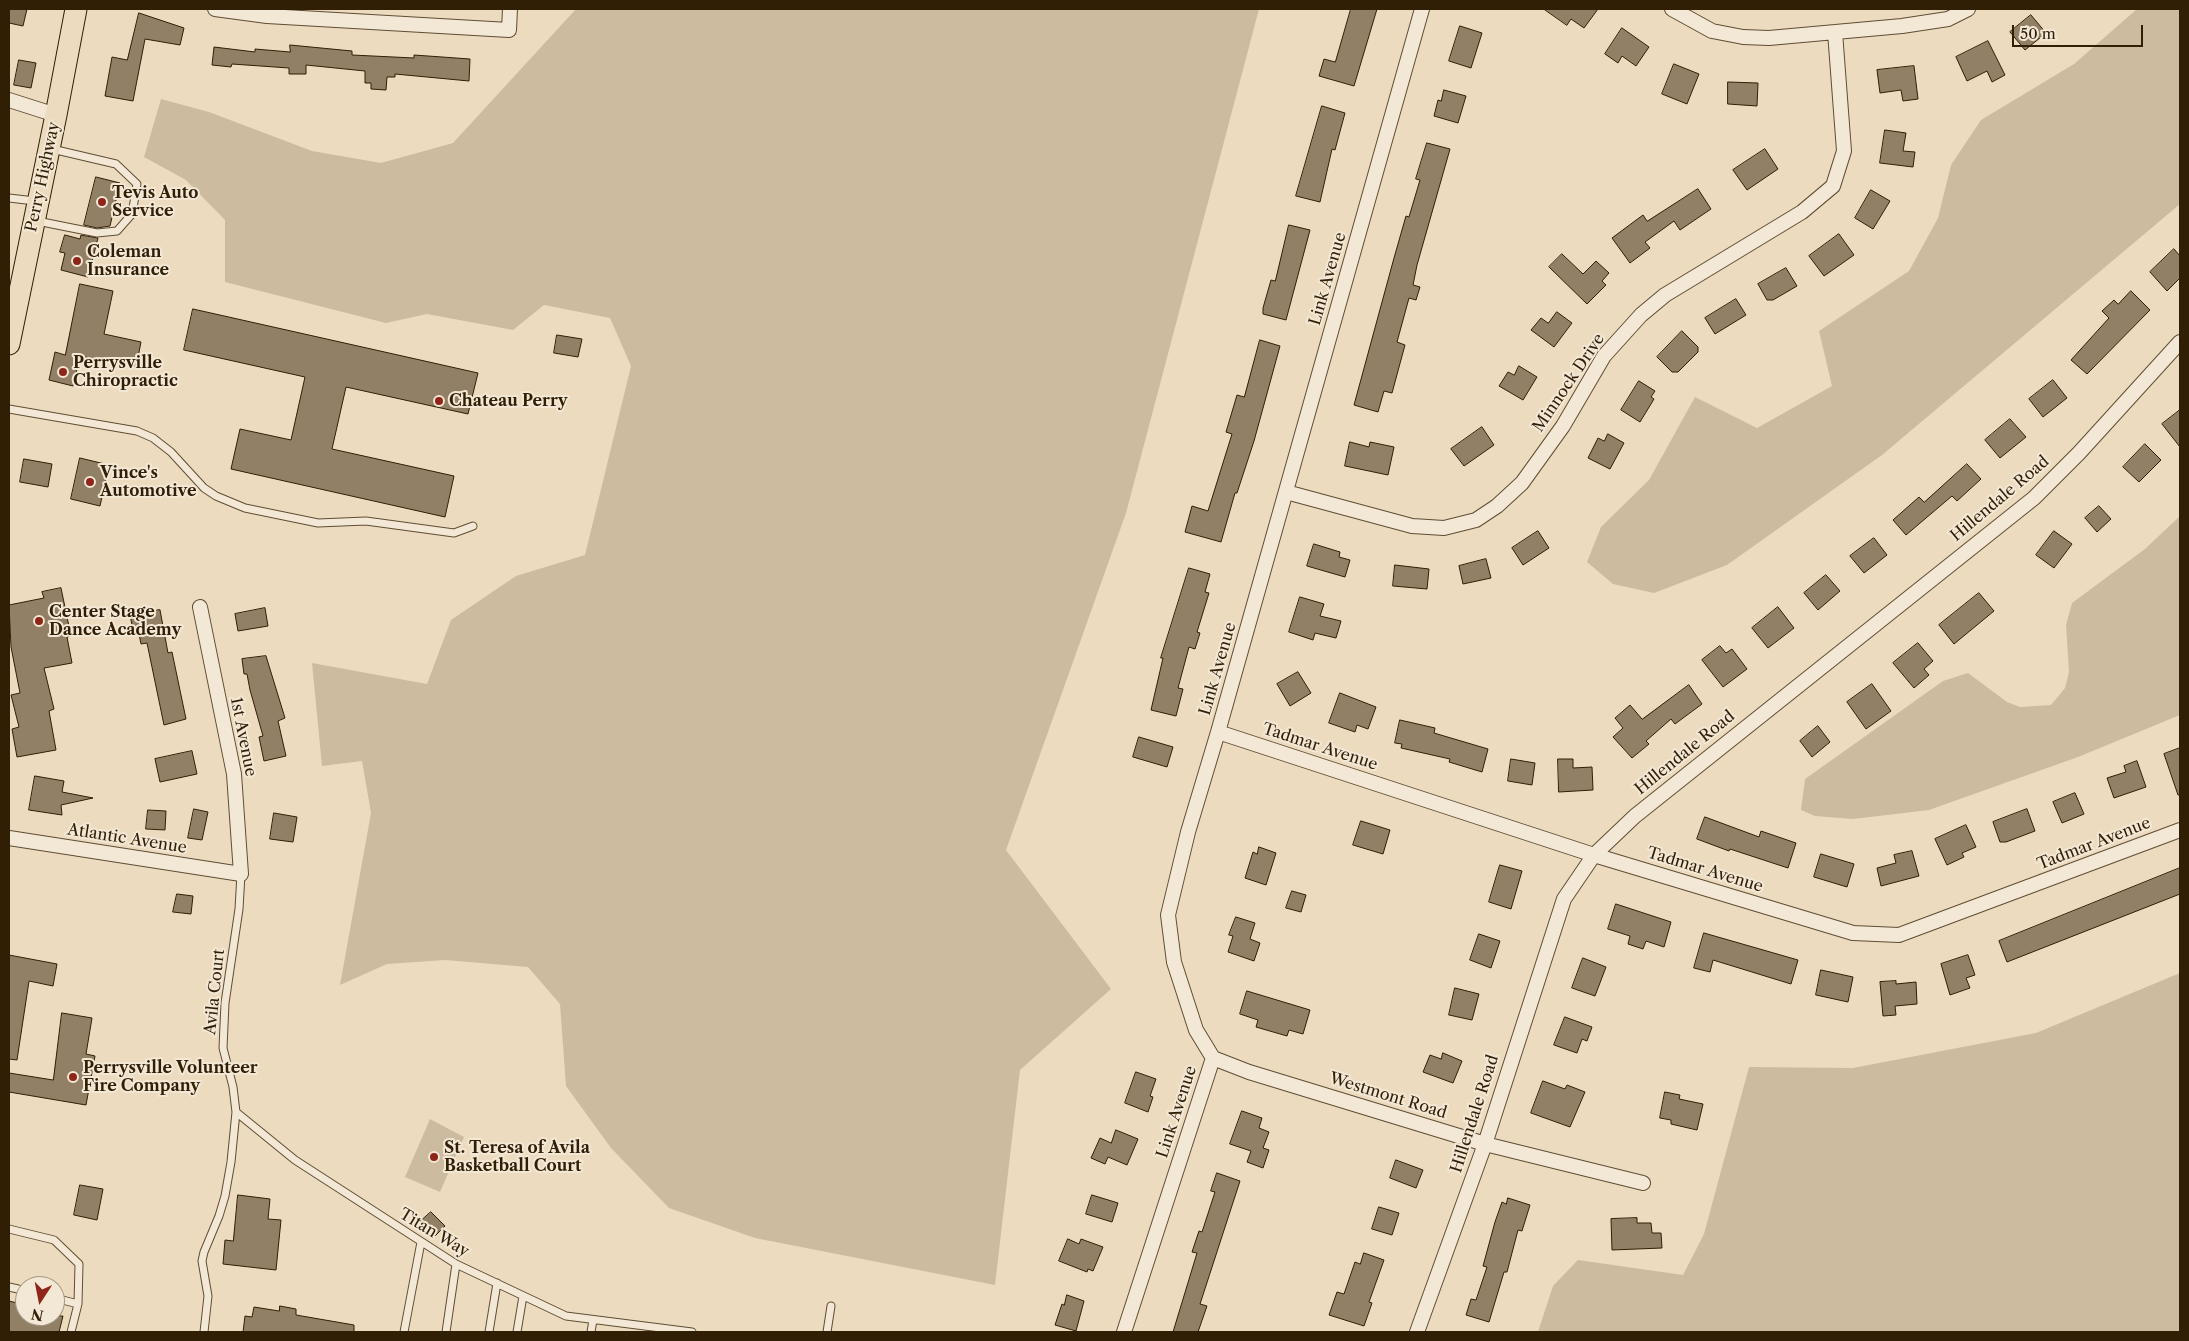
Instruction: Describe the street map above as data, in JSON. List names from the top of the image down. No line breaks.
{"streets":{"main road":["Perry Highway"],"street":["Link Avenue","Minnock Drive","Hillendale Road","1st Avenue","Tadmar Avenue","Atlantic Avenue","Westmont Road"],"lane":["Avila Court","Titan Way"]},"crossings":[["Link Avenue","Minnock Drive"],["Link Avenue","Tadmar Avenue"],["Link Avenue","Westmont Road"],["Hillendale Road","Tadmar Avenue"],["Hillendale Road","Westmont Road"],["1st Avenue","Atlantic Avenue"],["1st Avenue","Avila Court"],["Atlantic Avenue","Avila Court"],["Avila Court","Titan Way"]],"places":["Tevis Auto Service","Coleman Insurance","Perrysville Chiropractic","Chateau Perry","Vince's Automotive","Center Stage Dance Academy","Perrysville Volunteer Fire Company","St. Teresa of Avila Basketball Court"],"scale_bar":"50 m","north":"bottom"}
